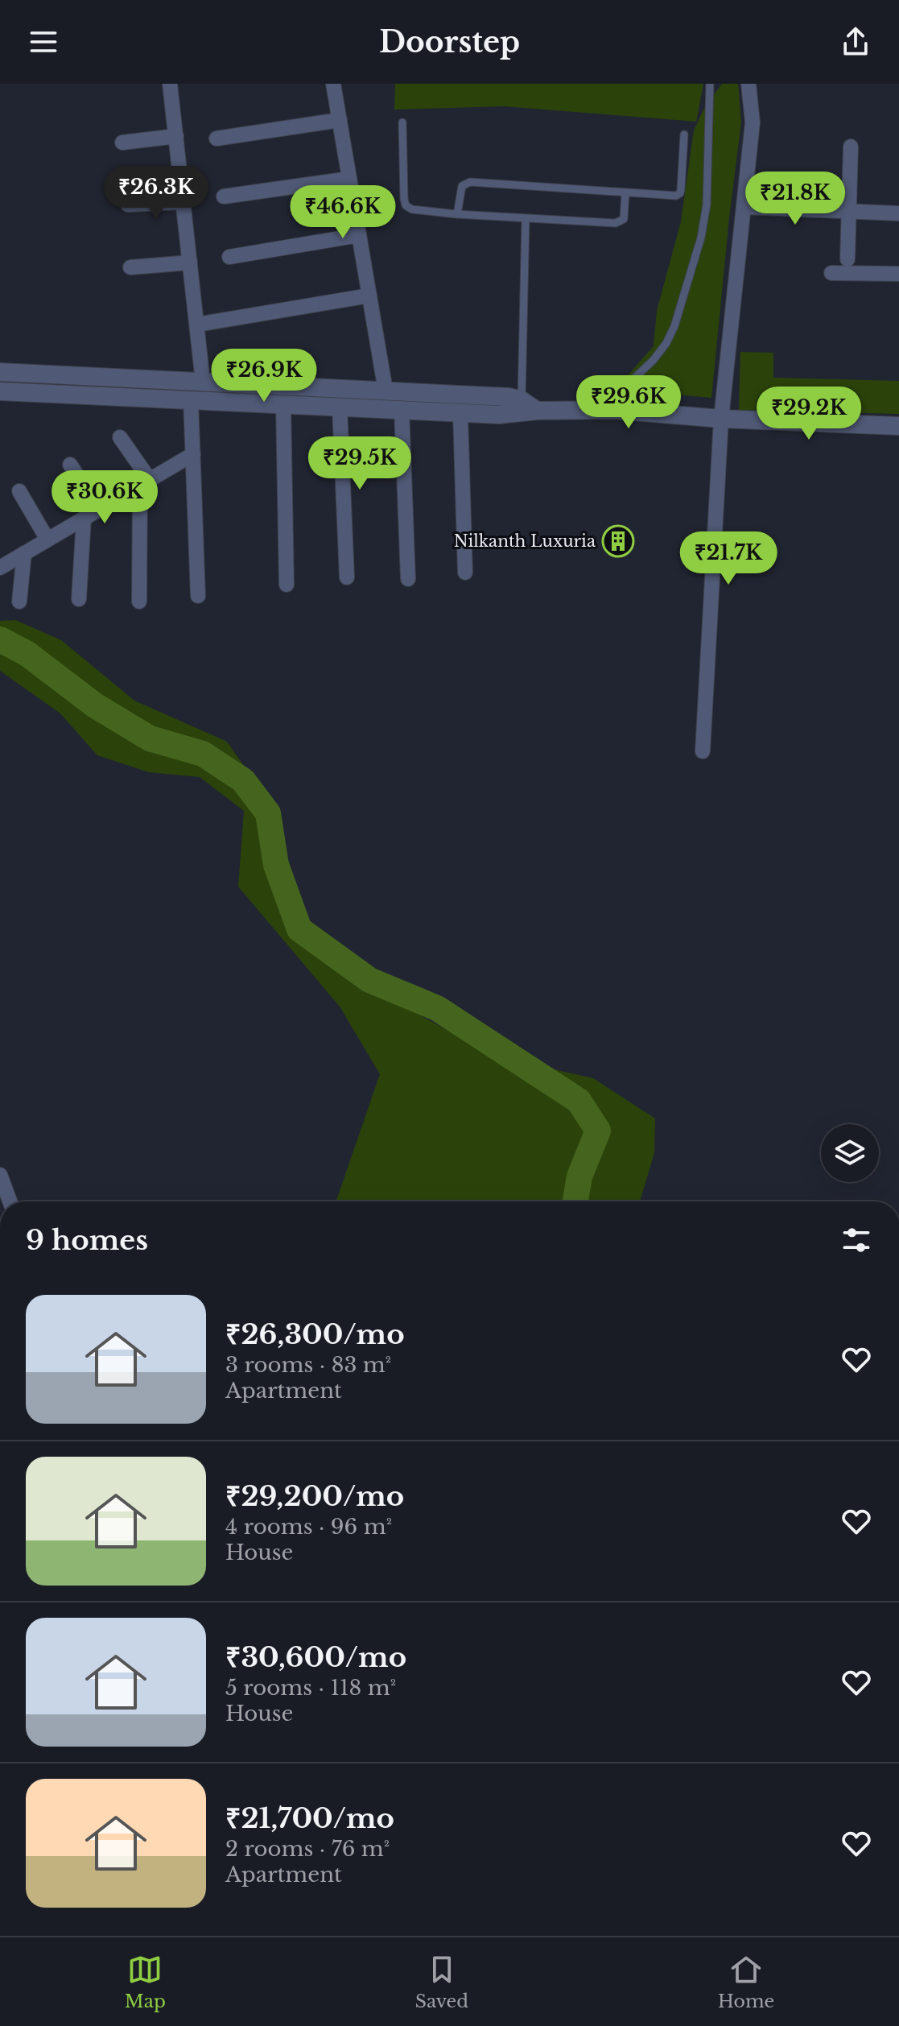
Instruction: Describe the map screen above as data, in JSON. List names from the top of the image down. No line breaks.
{"places":{"building":["Nilkanth Luxuria"]},"page":{"header":"Doorstep","price":["₹26.3K","₹21.8K","₹46.6K","₹26.9K","₹29.6K","₹29.2K","₹29.5K","₹30.6K","₹21.7K"],"heading":"9 homes","list":[{"name":"₹26,300/mo","note":"3 rooms · 83 m² · Apartment"},{"name":"₹29,200/mo","note":"4 rooms · 96 m² · House"},{"name":"₹30,600/mo","note":"5 rooms · 118 m² · House"},{"name":"₹21,700/mo","note":"2 rooms · 76 m² · Apartment"}],"tabs":["Map","Saved","Home"]}}
